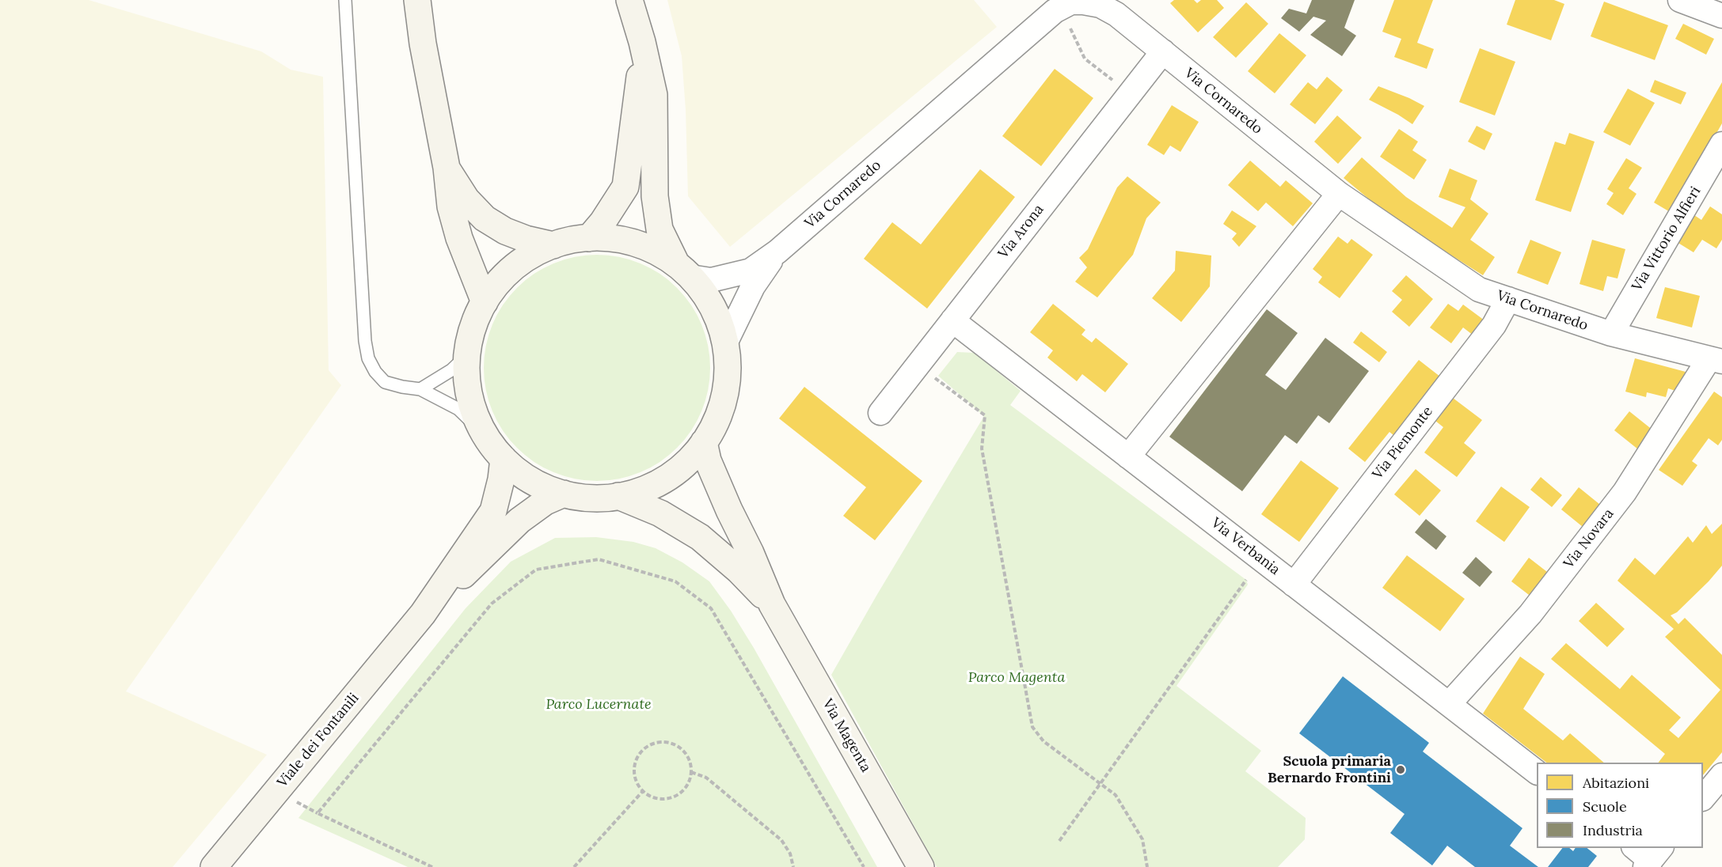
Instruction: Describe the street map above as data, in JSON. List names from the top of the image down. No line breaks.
{"streets":{"main road":["Via Magenta","Viale dei Fontanili"],"street":["Via Cornaredo","Via Arona","Via Vittorio Alfieri","Via Piemonte","Via Novara","Via Verbania"]},"crossings":[["Via Cornaredo","Via Arona"],["Via Cornaredo","Via Vittorio Alfieri"],["Via Cornaredo","Via Piemonte"],["Via Cornaredo","Via Novara"],["Via Arona","Via Verbania"],["Via Piemonte","Via Verbania"],["Via Novara","Via Verbania"]],"parks":["Parco Magenta","Parco Lucernate"],"places":["Scuola primaria Bernardo Frontini"],"legend":["Abitazioni","Scuole","Industria"]}
